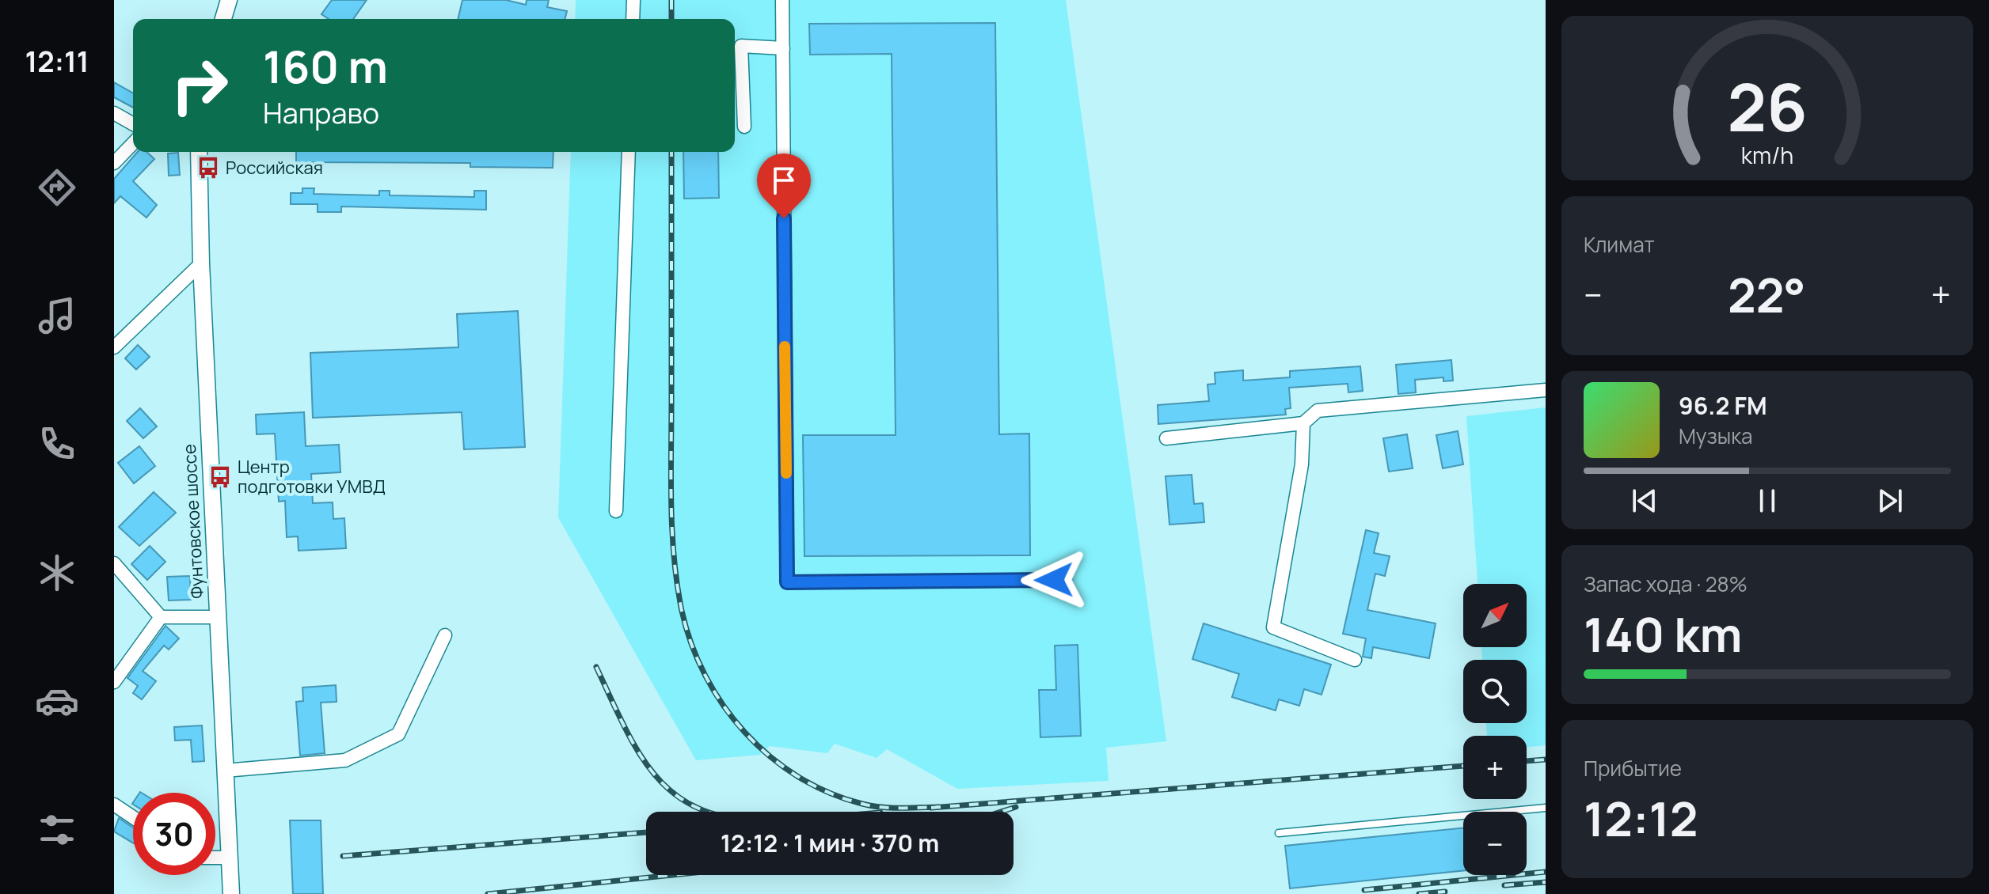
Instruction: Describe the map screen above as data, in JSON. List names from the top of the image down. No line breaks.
{"streets":{"street":["Фунтовское шоссе"]},"places":{"bus stop":["Российская","Центр подготовки УМВД"]},"north":"top right","page":{"tabs":"12:11","turn":["160 m","Направо"],"tile":["Климат",["Запас хода · 28%","140 km"],["Прибытие","12:12"]],"heat":["−","22°","+"],"song":["96.2 FM","Музыка"],"map_buttons":["+","−"],"limit":"30","trip":"12:12 · 1 мин · 370 m","gauge":["26","km/h"]}}
